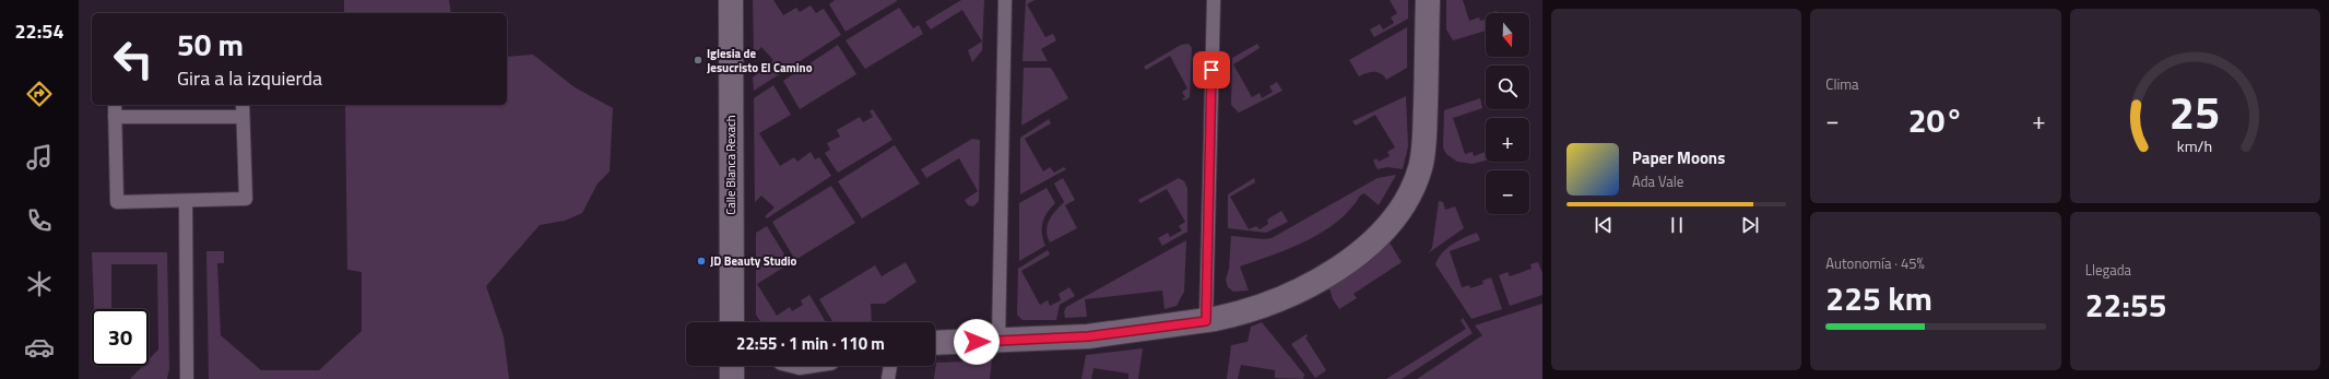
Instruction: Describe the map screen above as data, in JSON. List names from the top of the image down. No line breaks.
{"streets":{"street":["Calle Blanca Rexach"]},"places":["Iglesia de Jesucristo El Camino","JD Beauty Studio"],"north":"bottom","page":{"tabs":"22:54","tile":["Clima",["Autonomía · 45%","225 km"],["Llegada","22:55"]],"map_buttons":["+","−"],"turn":["50 m","Gira a la izquierda"],"heat":["−","20°","+"],"song":["Paper Moons","Ada Vale"],"limit":"30","trip":"22:55 · 1 min · 110 m","gauge":["25","km/h"]}}
